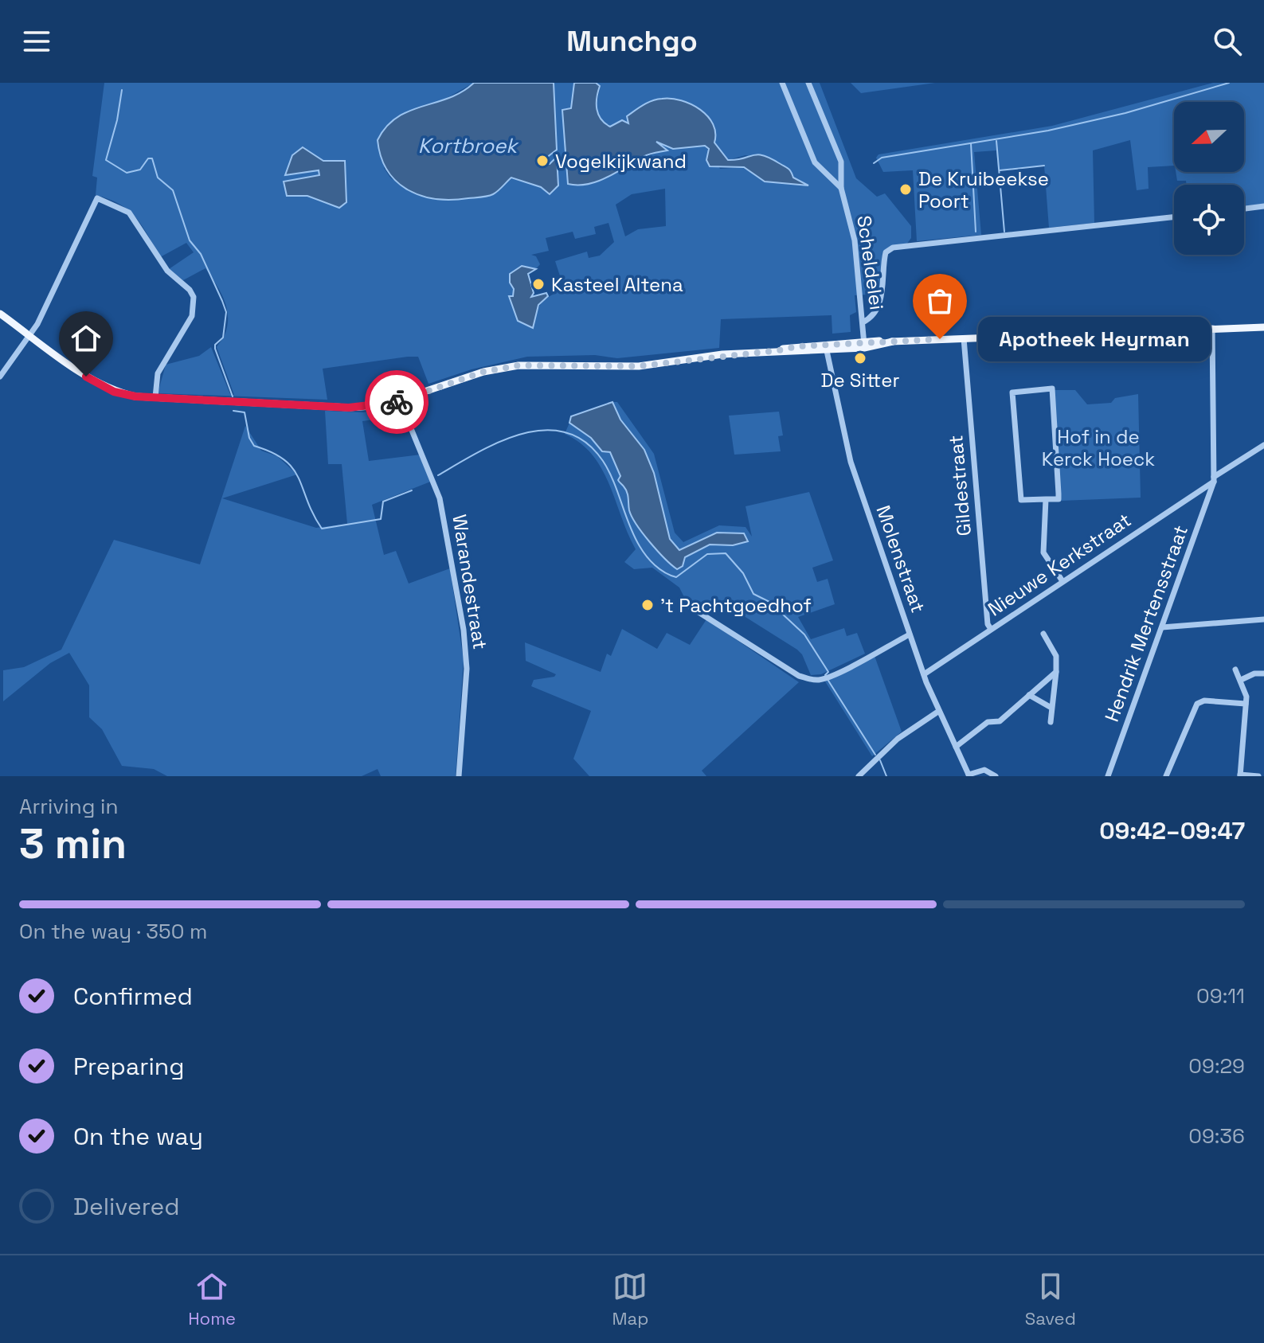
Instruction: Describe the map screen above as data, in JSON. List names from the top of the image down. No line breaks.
{"streets":{"street":["Scheldelei","Gildestraat","Molenstraat","Nieuwe Kerkstraat","Warandestraat","Hendrik Mertensstraat"]},"crossings":[["Gildestraat","Nieuwe Kerkstraat"],["Molenstraat","Nieuwe Kerkstraat"],["Nieuwe Kerkstraat","Hendrik Mertensstraat"]],"water":["Kortbroek"],"parks":["Hof in de Kerck Hoeck"],"places":["Vogelkijkwand","De Kruibeekse Poort","Kasteel Altena","Apotheek Heyrman","De Sitter","'t Pachtgoedhof"],"north":"left","page":{"header":"Munchgo","bubble":"Apotheek Heyrman","heading":["3 min","Arriving in","09:42–09:47"],"bar":"On the way · 350 m","list":[["Confirmed","09:11"],["Preparing","09:29"],["On the way","09:36"],"Delivered"],"tabs":["Home","Map","Saved"]}}
